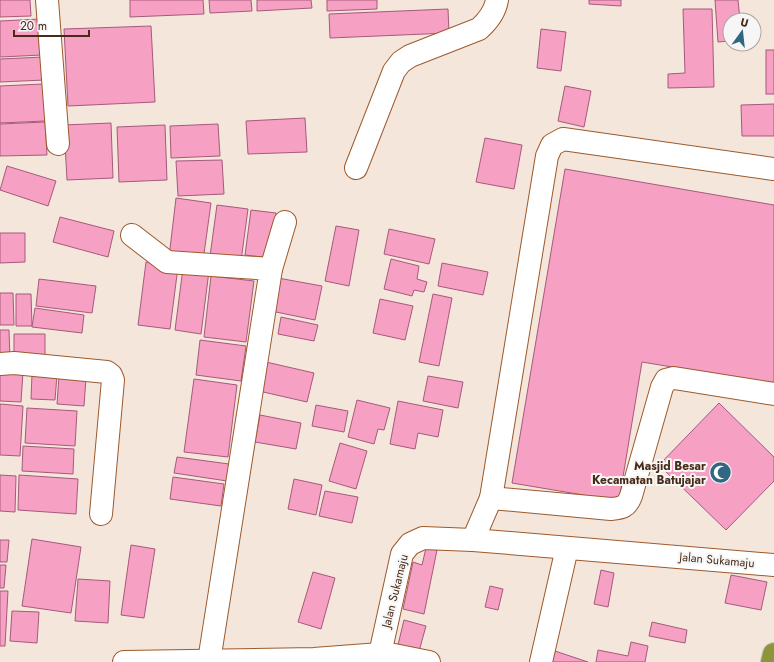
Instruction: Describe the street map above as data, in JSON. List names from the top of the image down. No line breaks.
{"streets":{"street":["Jalan Sukamaju"]},"places":{"mosque":["Masjid Besar Kecamatan Batujajar"]},"scale_bar":"20 m","north":"top"}
